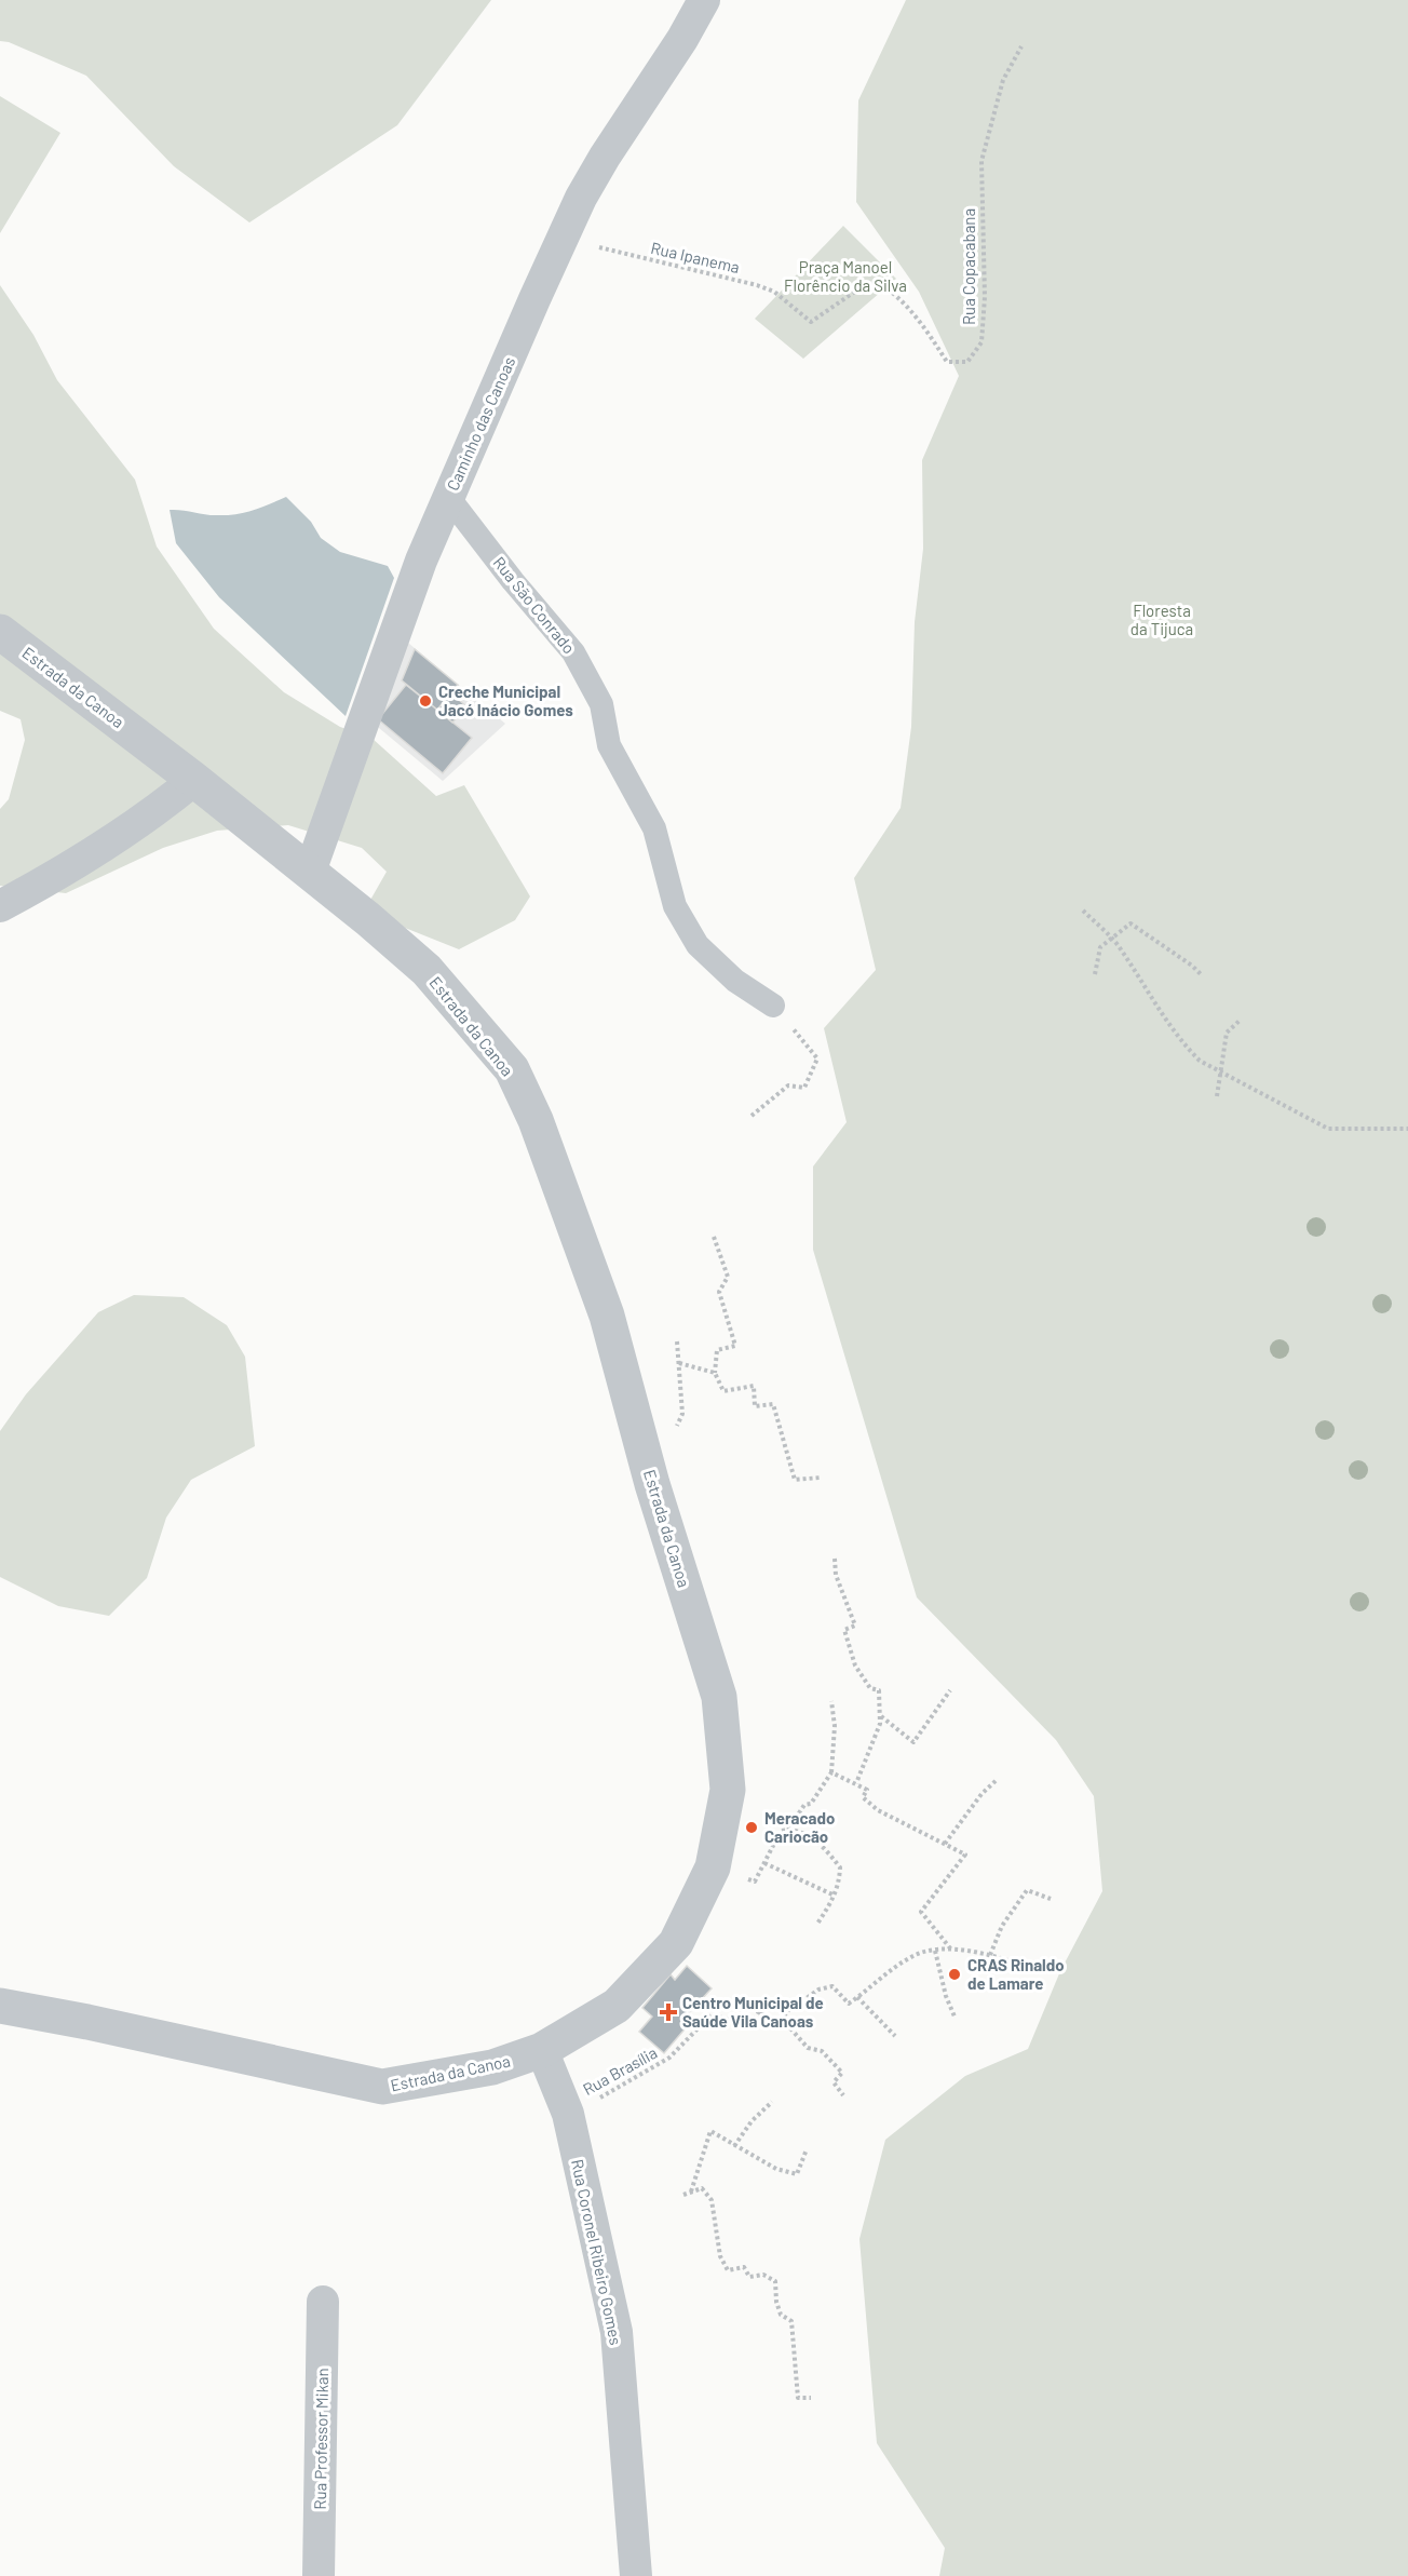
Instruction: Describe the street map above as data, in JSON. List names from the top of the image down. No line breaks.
{"streets":{"street":["Caminho das Canoas","Rua São Conrado","Estrada da Canoa","Rua Coronel Ribeiro Gomes","Rua Professor Mikan"],"path":["Rua Ipanema","Rua Copacabana","Rua Brasília"]},"crossings":[["Rua Ipanema","Rua Copacabana"],["Rua Ipanema","Caminho das Canoas"],["Caminho das Canoas","Rua São Conrado"],["Caminho das Canoas","Estrada da Canoa"],["Estrada da Canoa","Rua Coronel Ribeiro Gomes"],["Rua Brasília","Rua Coronel Ribeiro Gomes"]],"parks":["Praça Manoel Florêncio da Silva","Floresta da Tijuca"],"places":{"other":["Creche Municipal Jacó Inácio Gomes","Meracado Cariocão","CRAS Rinaldo de Lamare"],"health":["Centro Municipal de Saúde Vila Canoas"]}}
